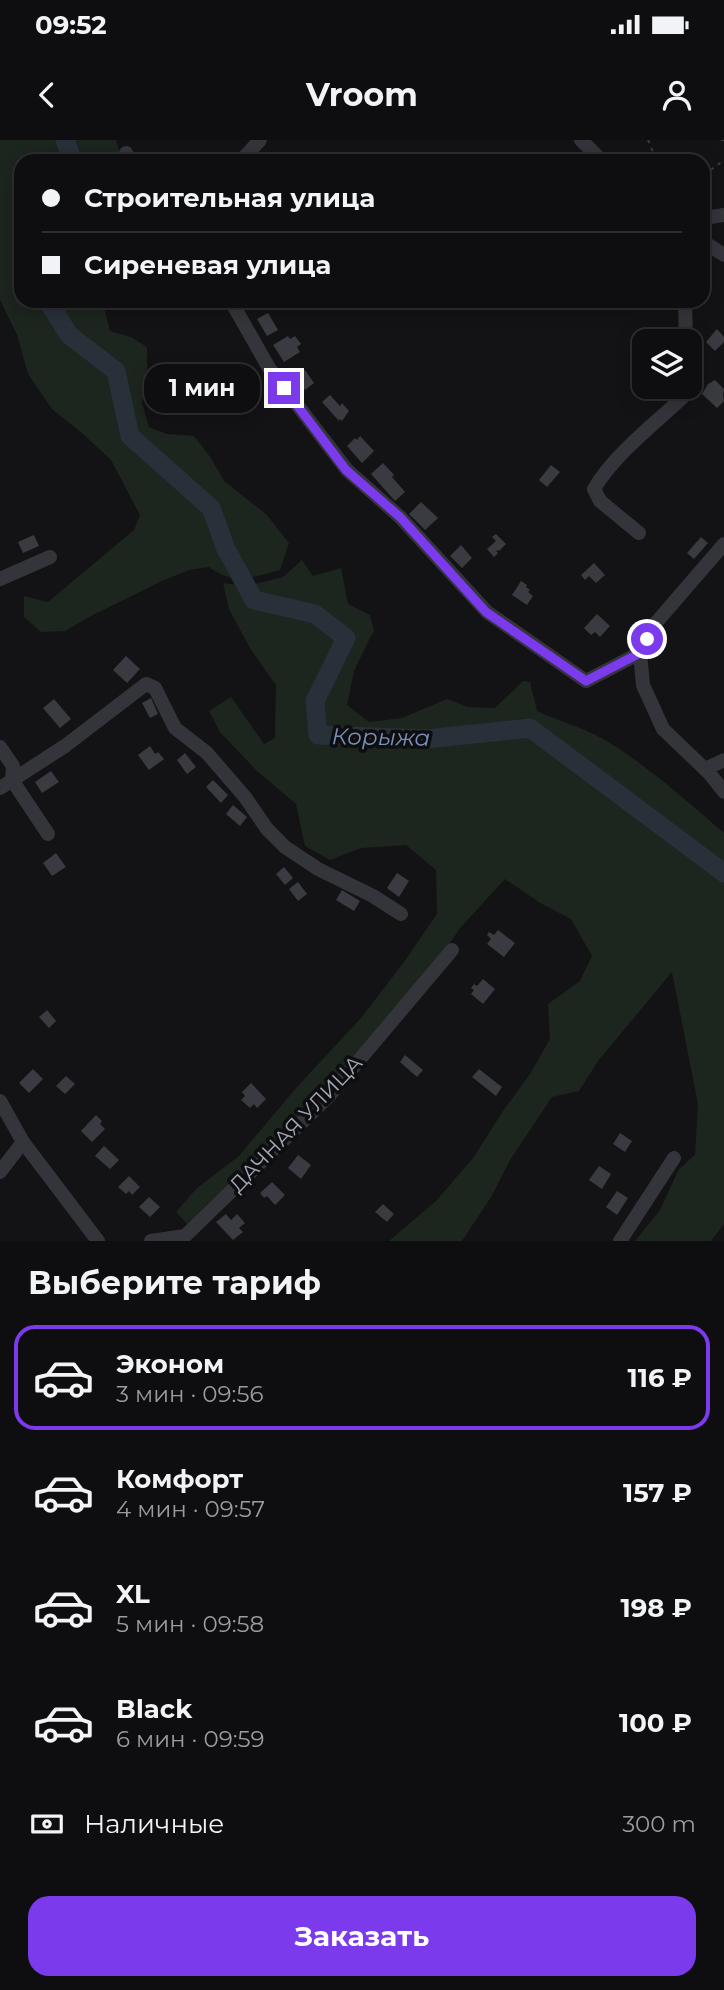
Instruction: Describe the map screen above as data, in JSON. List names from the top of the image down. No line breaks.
{"streets":{"street":["ДАЧНАЯ УЛИЦА"]},"water":["Корыжа"],"page":{"status":"09:52","header":"Vroom","banner":["Строительная улица","Сиреневая улица"],"bubble":"1 мин","heading":"Выберите тариф","list":[{"name":"Эконом","note":"3 мин · 09:56","value":"116 ₽"},{"name":"Комфорт","note":"4 мин · 09:57","value":"157 ₽"},{"name":"XL","note":"5 мин · 09:58","value":"198 ₽"},{"name":"Black","note":"6 мин · 09:59","value":"100 ₽"}],"pay":["Наличные","300 m"],"buttons":"Заказать"}}
